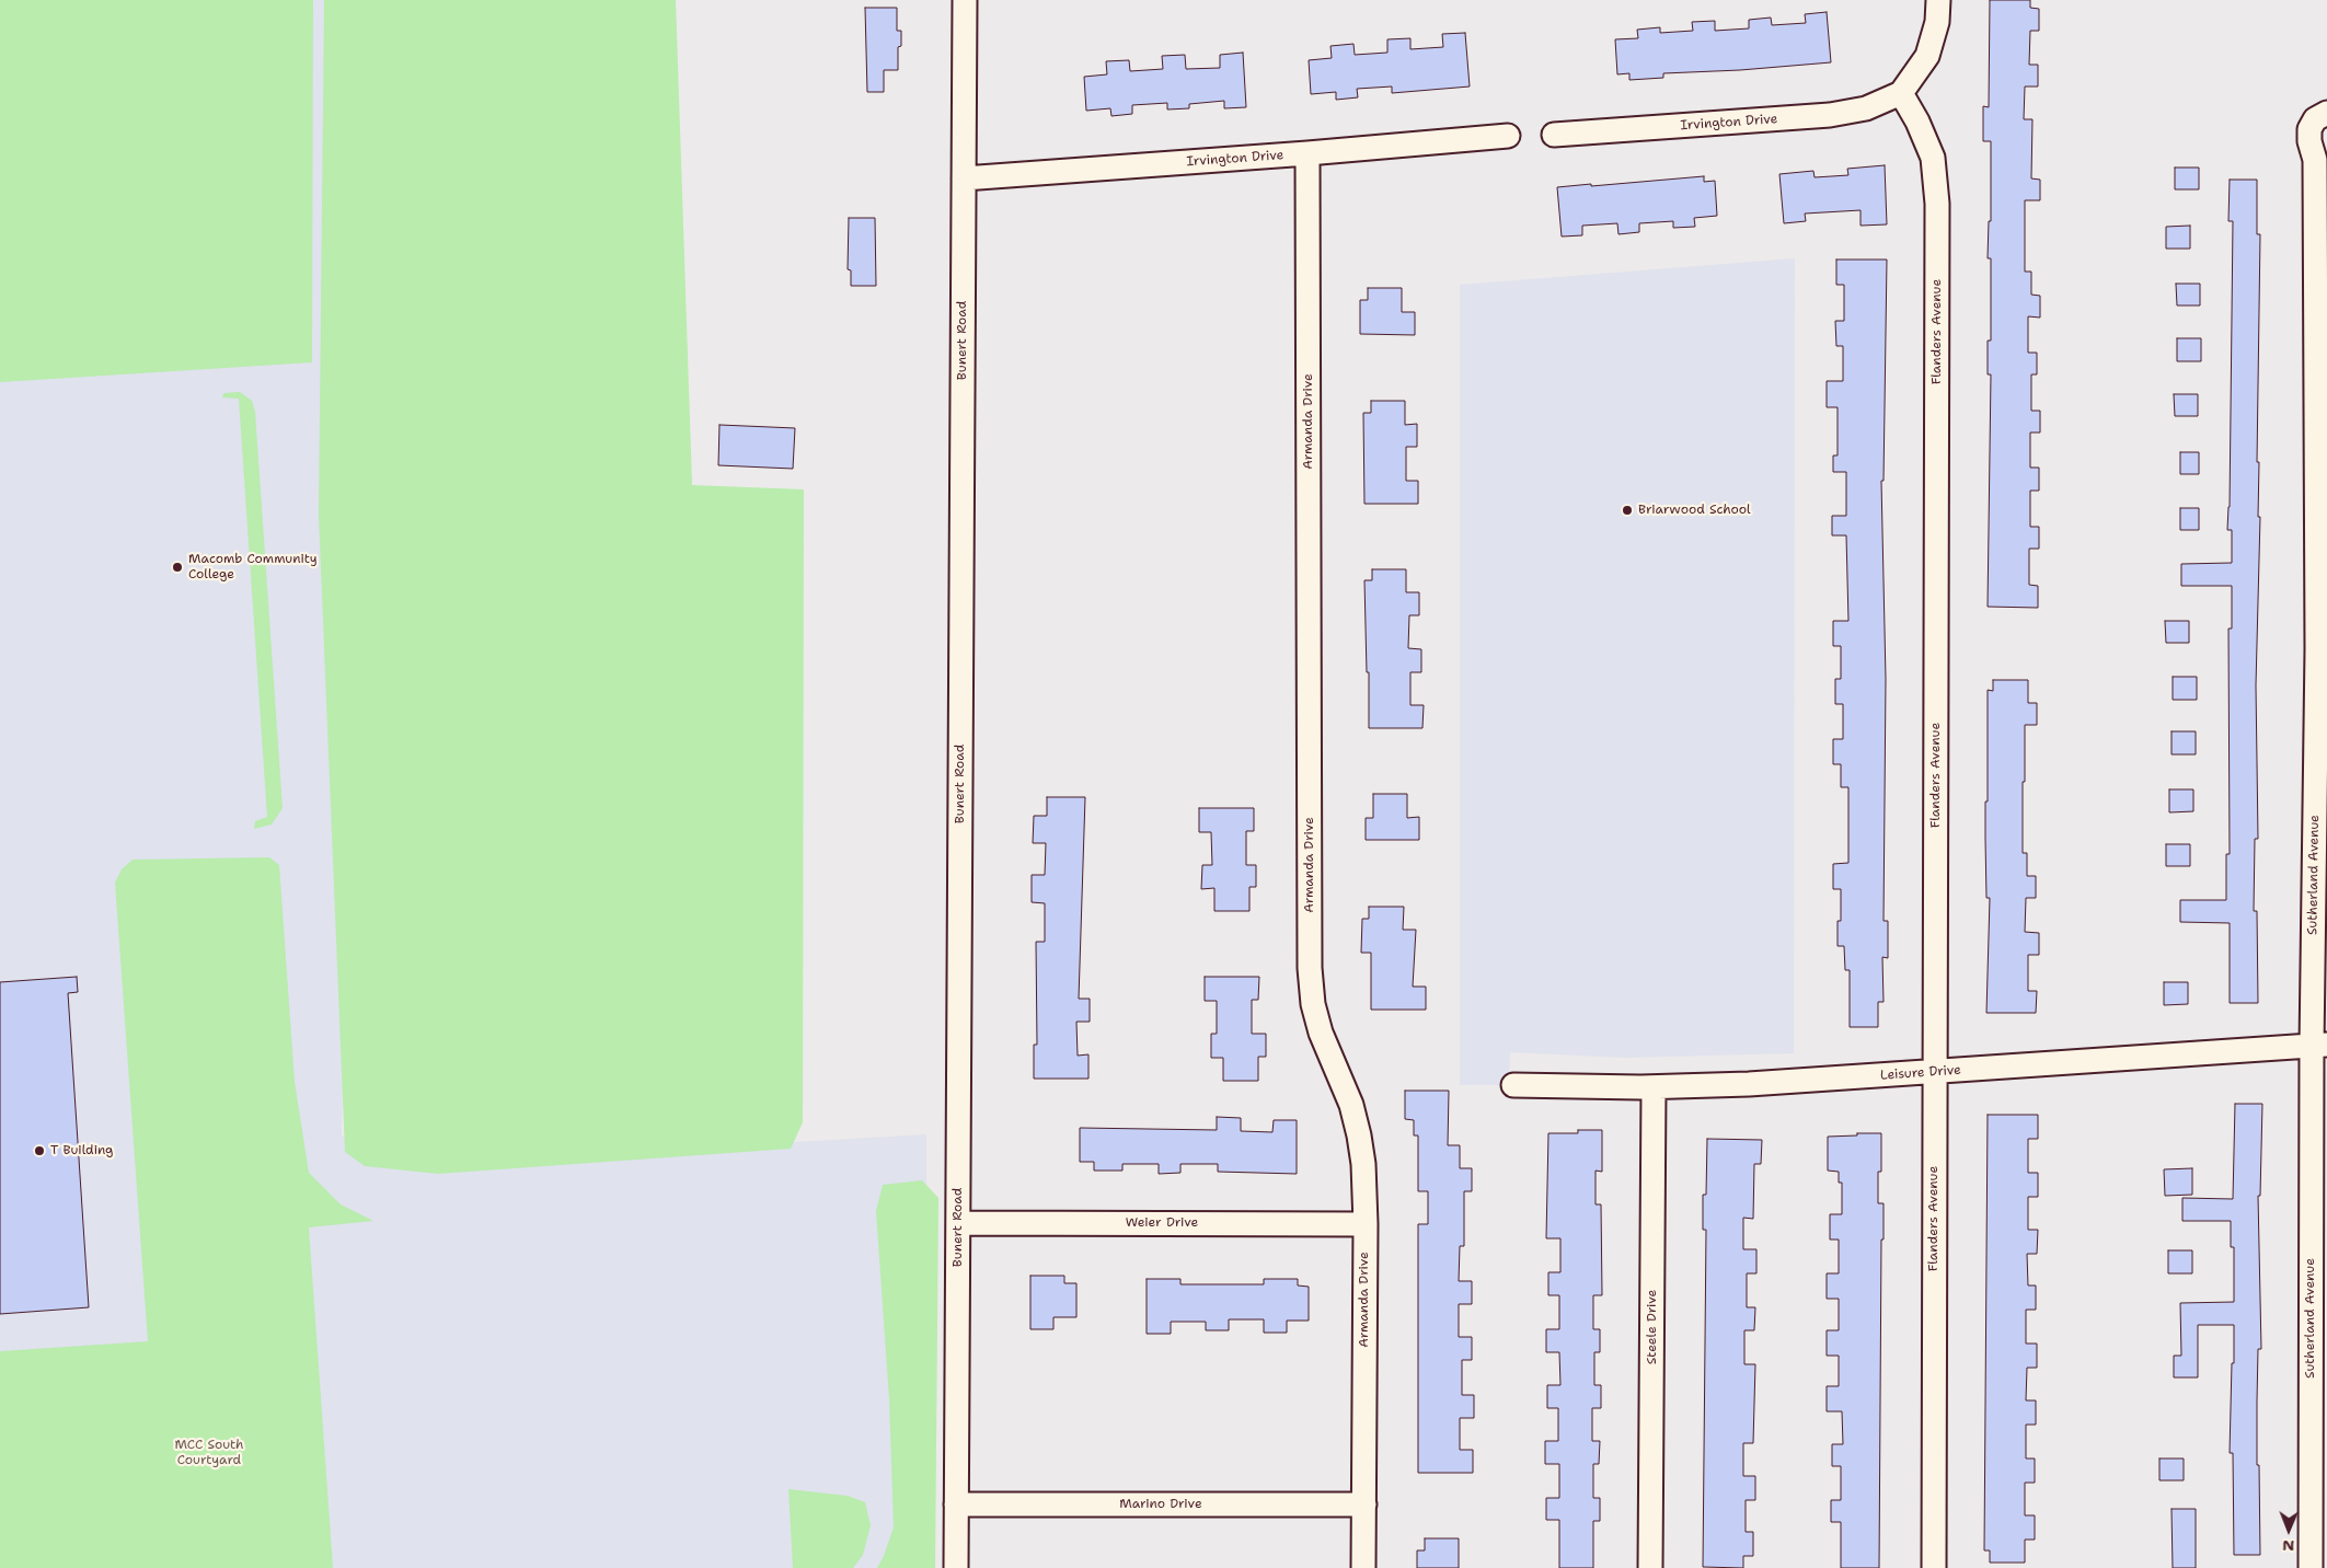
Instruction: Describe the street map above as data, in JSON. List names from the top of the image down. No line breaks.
{"streets":{"street":["Irvington Drive","Flanders Avenue","Bunert Road","Armanda Drive","Sutherland Avenue","Leisure Drive","Weier Drive","Steele Drive","Marino Drive"]},"crossings":[["Irvington Drive","Flanders Avenue"],["Irvington Drive","Bunert Road"],["Irvington Drive","Armanda Drive"],["Flanders Avenue","Leisure Drive"],["Bunert Road","Weier Drive"],["Bunert Road","Marino Drive"],["Armanda Drive","Weier Drive"],["Armanda Drive","Marino Drive"],["Sutherland Avenue","Leisure Drive"],["Leisure Drive","Steele Drive"]],"parks":["MCC South Courtyard"],"places":["Briarwood School","Macomb Community College","T Building"],"north":"bottom"}
